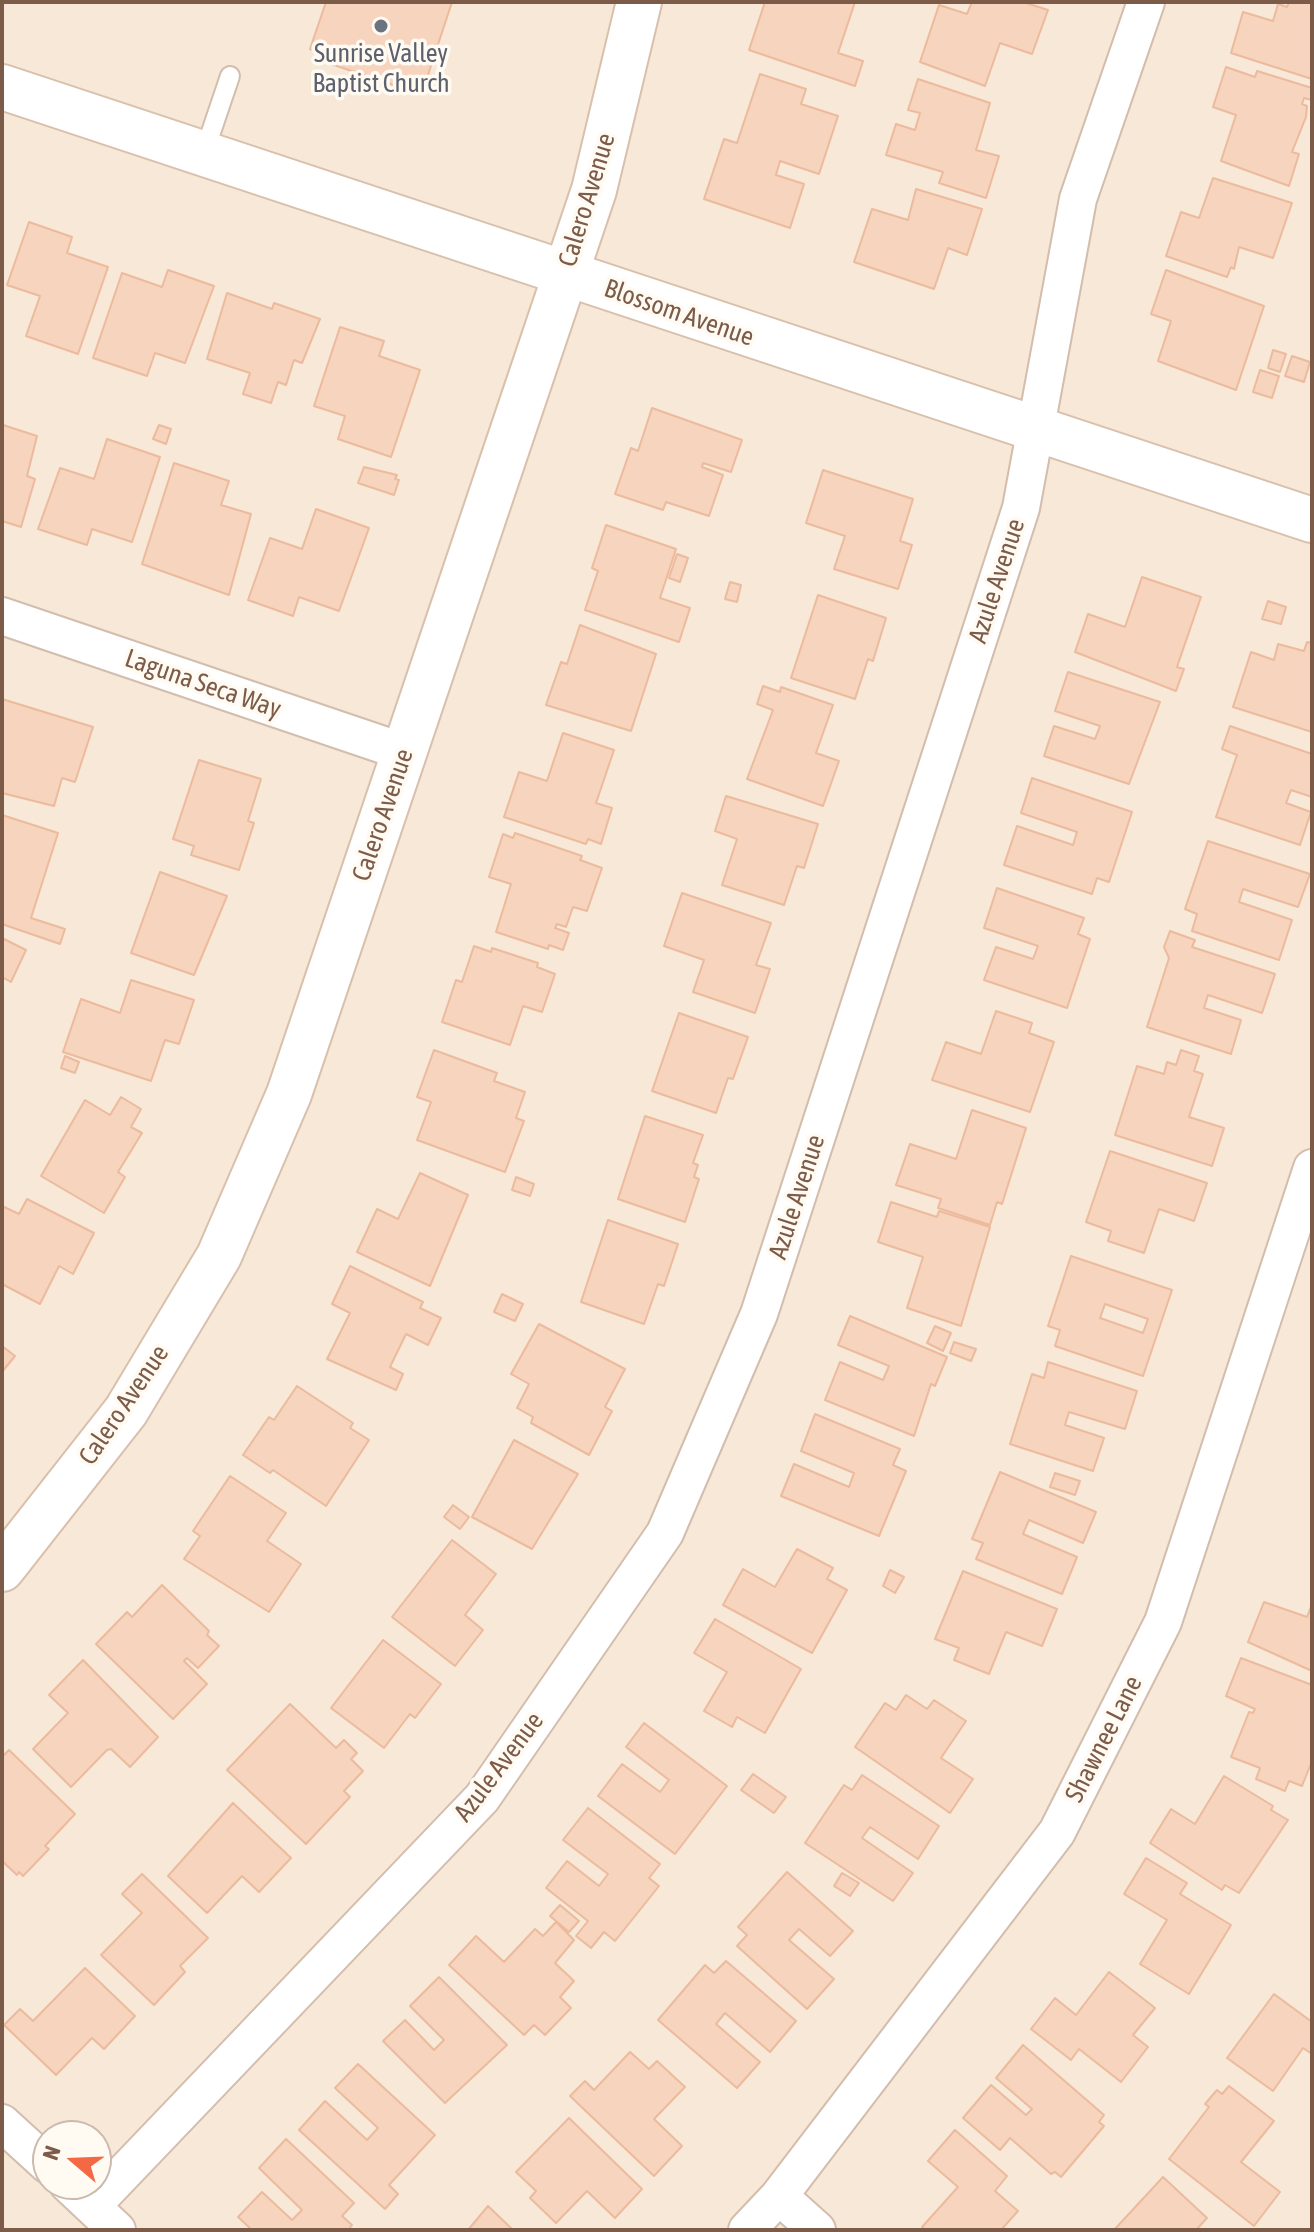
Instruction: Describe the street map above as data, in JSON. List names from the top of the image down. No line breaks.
{"streets":{"street":["Calero Avenue","Blossom Avenue","Azule Avenue","Laguna Seca Way","Shawnee Lane"]},"crossings":[["Calero Avenue","Blossom Avenue"],["Calero Avenue","Laguna Seca Way"],["Blossom Avenue","Azule Avenue"]],"places":["Sunrise Valley Baptist Church"],"north":"left"}
